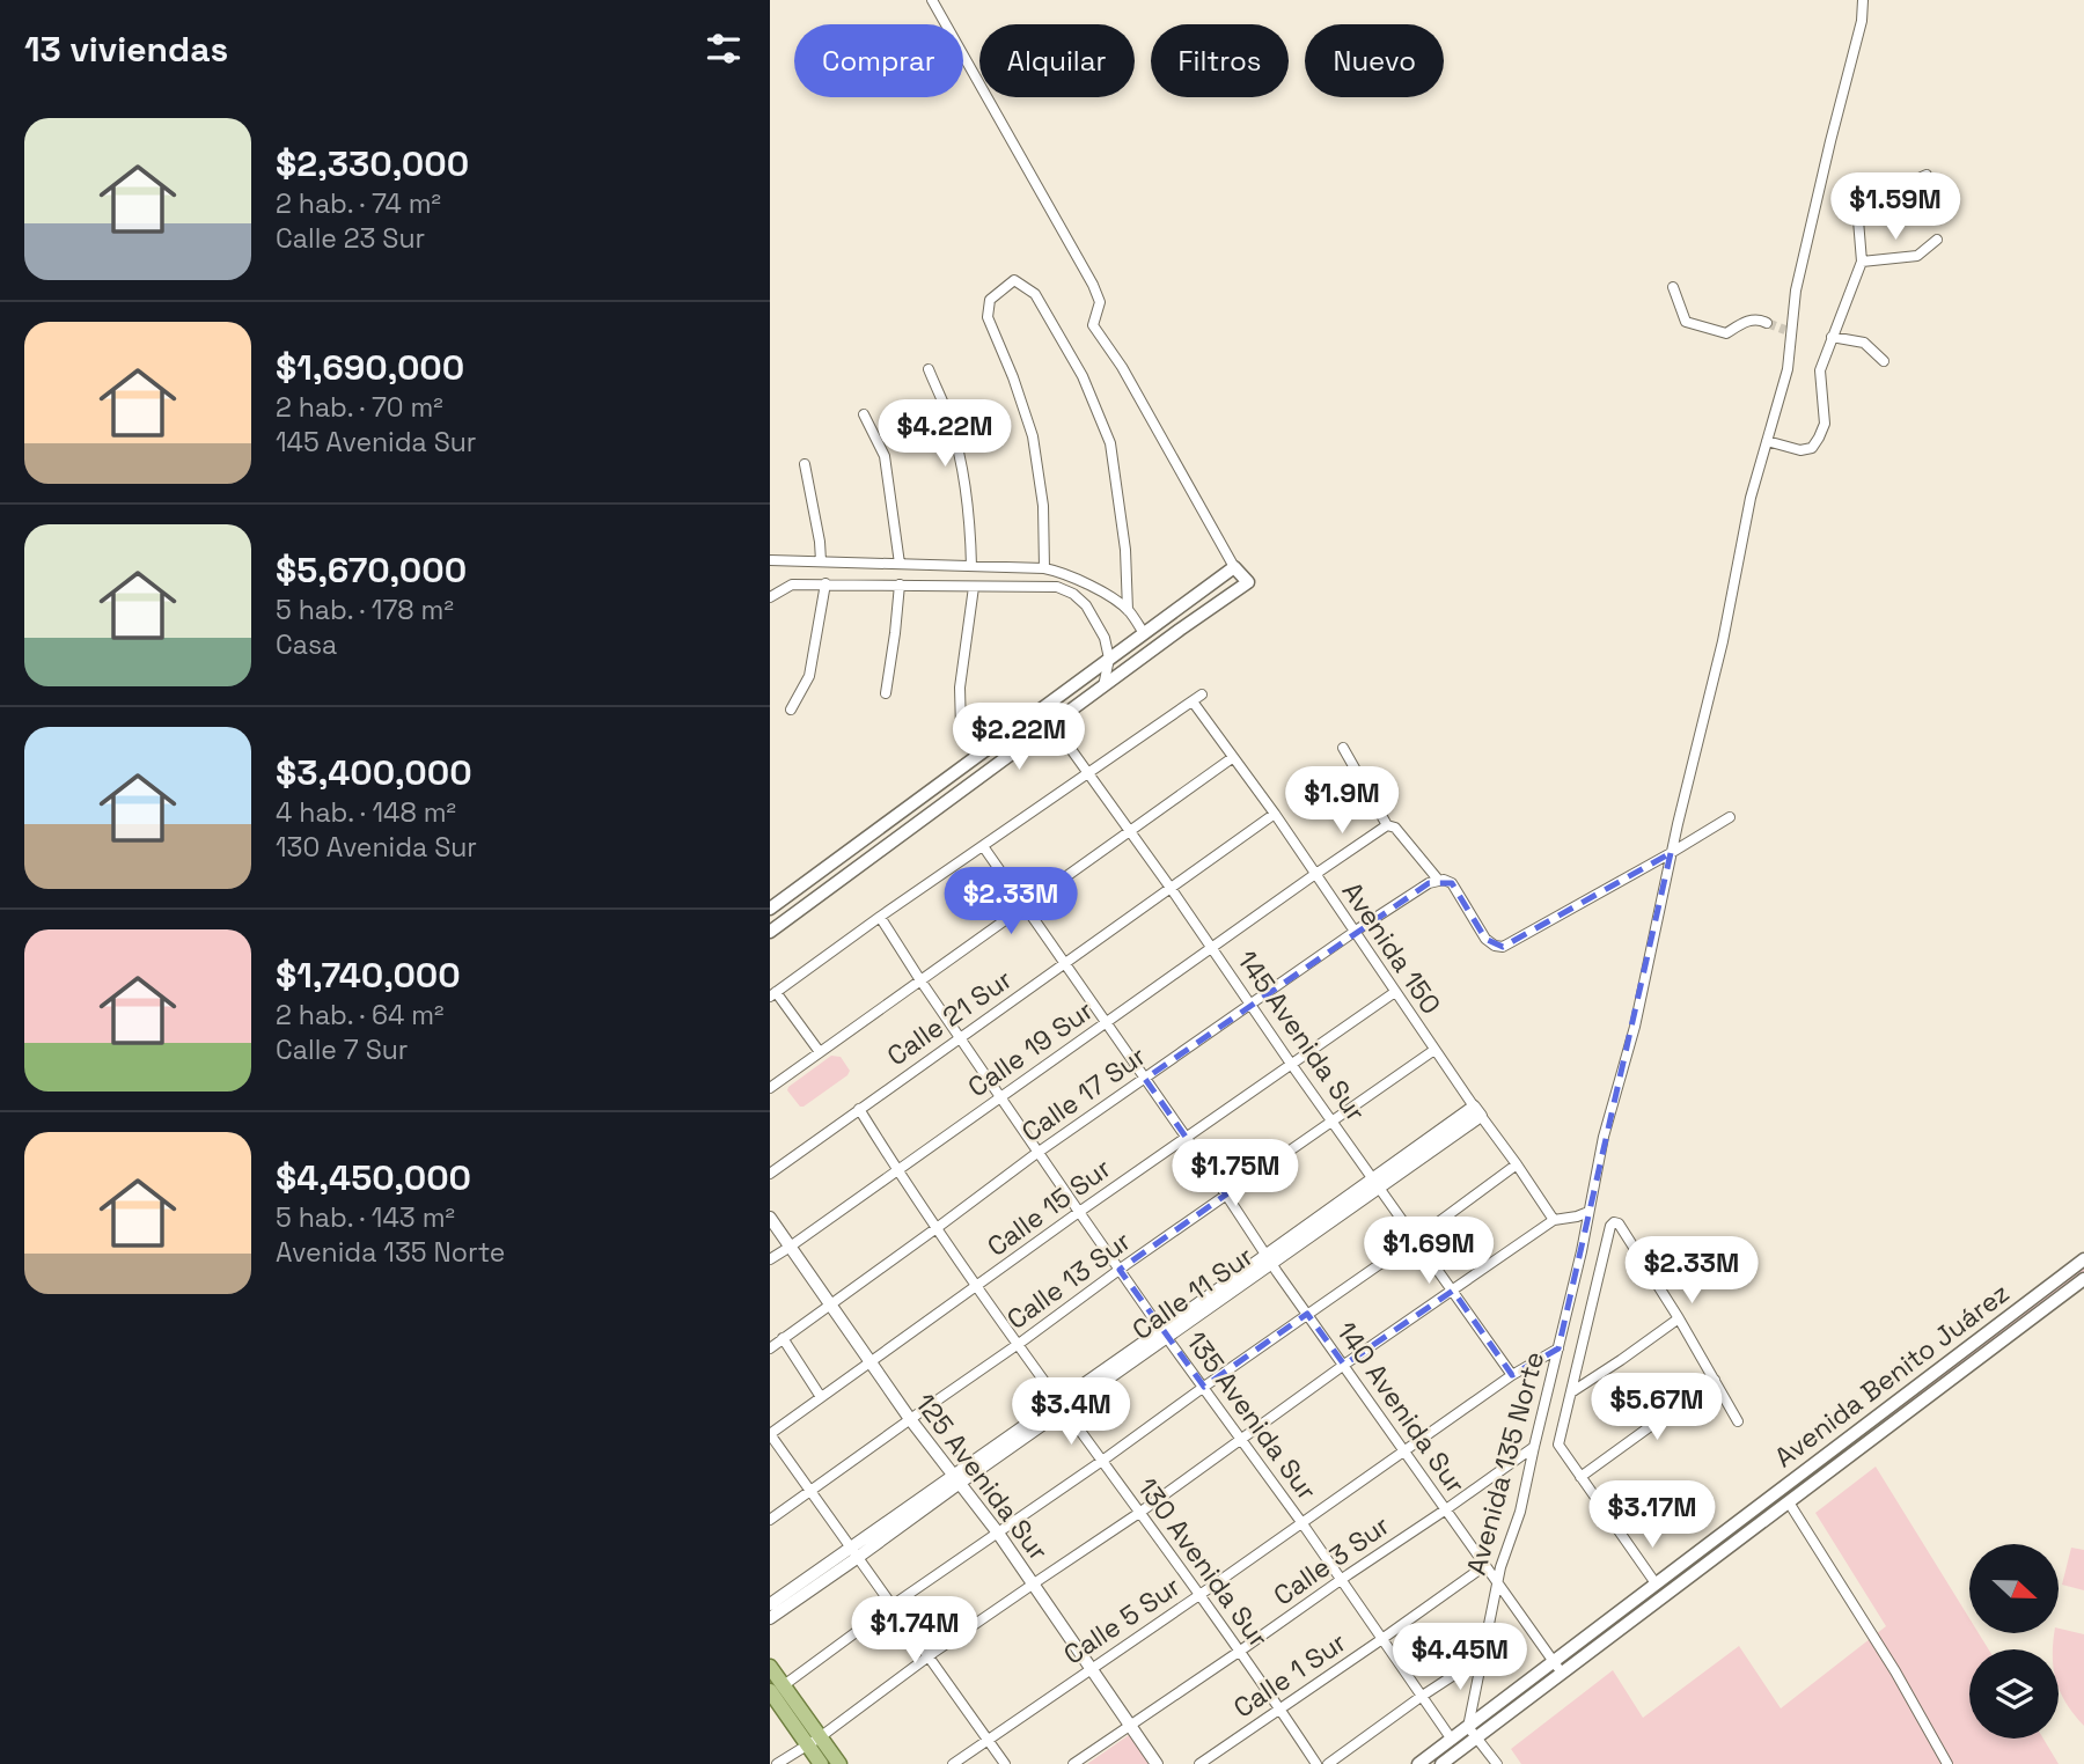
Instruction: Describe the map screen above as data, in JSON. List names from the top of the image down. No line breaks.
{"streets":{"main road":["Avenida Benito Juárez"],"street":["Avenida 150","Calle 21 Sur","145 Avenida Sur","Calle 19 Sur","Calle 17 Sur","Calle 15 Sur","Calle 13 Sur","Calle 11 Sur","140 Avenida Sur","135 Avenida Sur","Avenida 135 Norte","125 Avenida Sur","Calle 3 Sur","130 Avenida Sur","Calle 5 Sur","Calle 1 Sur"]},"crossings":[["Avenida 150","Calle 21 Sur"],["Avenida 150","Calle 19 Sur"],["Avenida 150","Calle 17 Sur"],["Avenida 150","Calle 15 Sur"],["Avenida 150","Calle 13 Sur"],["Avenida 150","Calle 11 Sur"],["Calle 21 Sur","145 Avenida Sur"],["Calle 21 Sur","140 Avenida Sur"],["Calle 21 Sur","135 Avenida Sur"],["Calle 21 Sur","130 Avenida Sur"],["145 Avenida Sur","Calle 19 Sur"],["145 Avenida Sur","Calle 17 Sur"],["145 Avenida Sur","Calle 15 Sur"],["145 Avenida Sur","Calle 13 Sur"],["145 Avenida Sur","Calle 11 Sur"],["145 Avenida Sur","Calle 5 Sur"],["Calle 19 Sur","140 Avenida Sur"],["Calle 19 Sur","135 Avenida Sur"],["Calle 19 Sur","125 Avenida Sur"],["Calle 19 Sur","130 Avenida Sur"],["Calle 17 Sur","140 Avenida Sur"],["Calle 17 Sur","135 Avenida Sur"],["Calle 17 Sur","125 Avenida Sur"],["Calle 17 Sur","130 Avenida Sur"],["Calle 15 Sur","140 Avenida Sur"],["Calle 15 Sur","135 Avenida Sur"],["Calle 15 Sur","125 Avenida Sur"],["Calle 15 Sur","130 Avenida Sur"],["Calle 13 Sur","140 Avenida Sur"],["Calle 13 Sur","135 Avenida Sur"],["Calle 13 Sur","125 Avenida Sur"],["Calle 13 Sur","130 Avenida Sur"],["Calle 11 Sur","140 Avenida Sur"],["Calle 11 Sur","135 Avenida Sur"],["Calle 11 Sur","125 Avenida Sur"],["Calle 11 Sur","130 Avenida Sur"],["Avenida Benito Juárez","140 Avenida Sur"],["Avenida Benito Juárez","135 Avenida Sur"],["Avenida Benito Juárez","Avenida 135 Norte"],["140 Avenida Sur","Avenida 135 Norte"],["140 Avenida Sur","Calle 3 Sur"],["140 Avenida Sur","Calle 5 Sur"],["140 Avenida Sur","Calle 1 Sur"],["135 Avenida Sur","Calle 3 Sur"],["135 Avenida Sur","Calle 5 Sur"],["135 Avenida Sur","Calle 1 Sur"],["Avenida 135 Norte","Calle 3 Sur"],["Avenida 135 Norte","Calle 5 Sur"],["125 Avenida Sur","Calle 3 Sur"],["125 Avenida Sur","Calle 5 Sur"],["Calle 3 Sur","130 Avenida Sur"],["130 Avenida Sur","Calle 5 Sur"],["130 Avenida Sur","Calle 1 Sur"]],"north":"right","page":{"heading":"13 viviendas","chip":["Comprar","Alquilar","Filtros","Nuevo"],"list":[{"name":"$2,330,000","note":"2 hab. · 74 m² · Calle 23 Sur"},{"name":"$1,690,000","note":"2 hab. · 70 m² · 145 Avenida Sur"},{"name":"$5,670,000","note":"5 hab. · 178 m² · Casa"},{"name":"$3,400,000","note":"4 hab. · 148 m² · 130 Avenida Sur"},{"name":"$1,740,000","note":"2 hab. · 64 m² · Calle 7 Sur"},{"name":"$4,450,000","note":"5 hab. · 143 m² · Avenida 135 Norte"}],"price":["$1.59M","$4.22M","$2.22M","$1.9M","$2.33M","$1.75M","$1.69M","$2.33M","$5.67M","$3.4M","$3.17M","$1.74M","$4.45M"]}}
